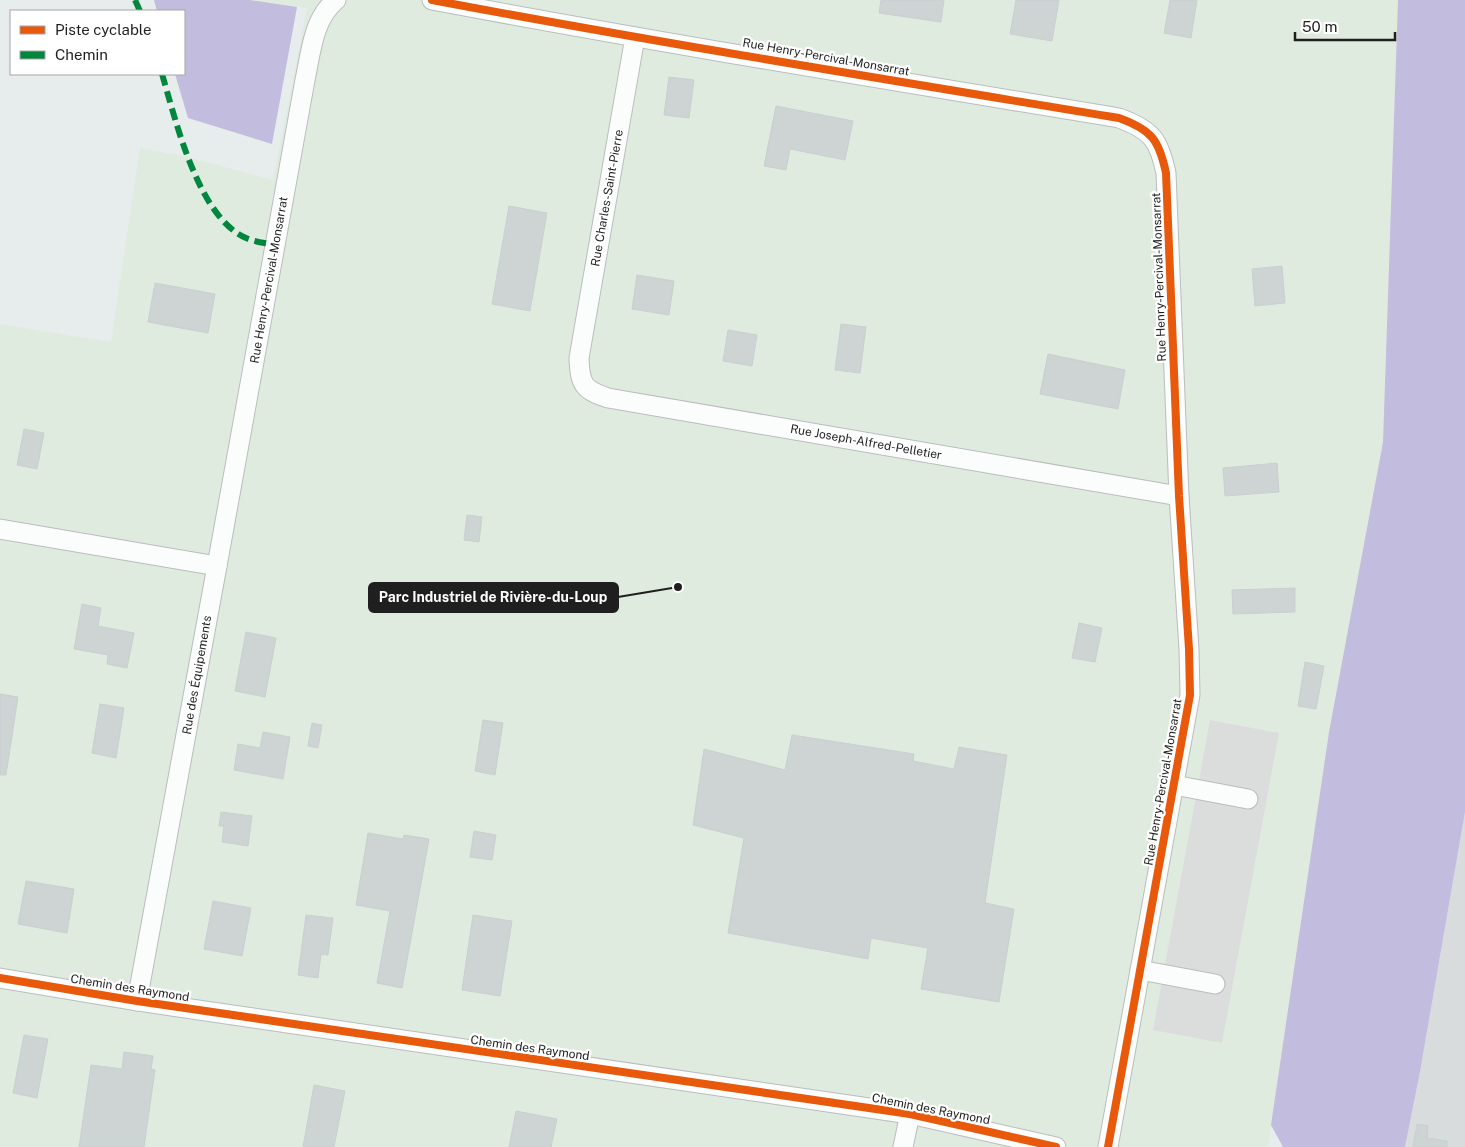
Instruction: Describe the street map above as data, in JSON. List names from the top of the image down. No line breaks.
{"streets":{"street":["Rue Henry-Percival-Monsarrat","Rue Charles-Saint-Pierre","Rue Joseph-Alfred-Pelletier","Rue des Équipements","Chemin des Raymond"]},"crossings":[["Rue Henry-Percival-Monsarrat","Rue Charles-Saint-Pierre"],["Rue Henry-Percival-Monsarrat","Rue Joseph-Alfred-Pelletier"],["Rue Henry-Percival-Monsarrat","Rue des Équipements"],["Rue Charles-Saint-Pierre","Rue Joseph-Alfred-Pelletier"],["Rue des Équipements","Chemin des Raymond"]],"places":["Parc Industriel de Rivière-du-Loup"],"legend":["Piste cyclable","Chemin"],"scale_bar":"50 m"}
